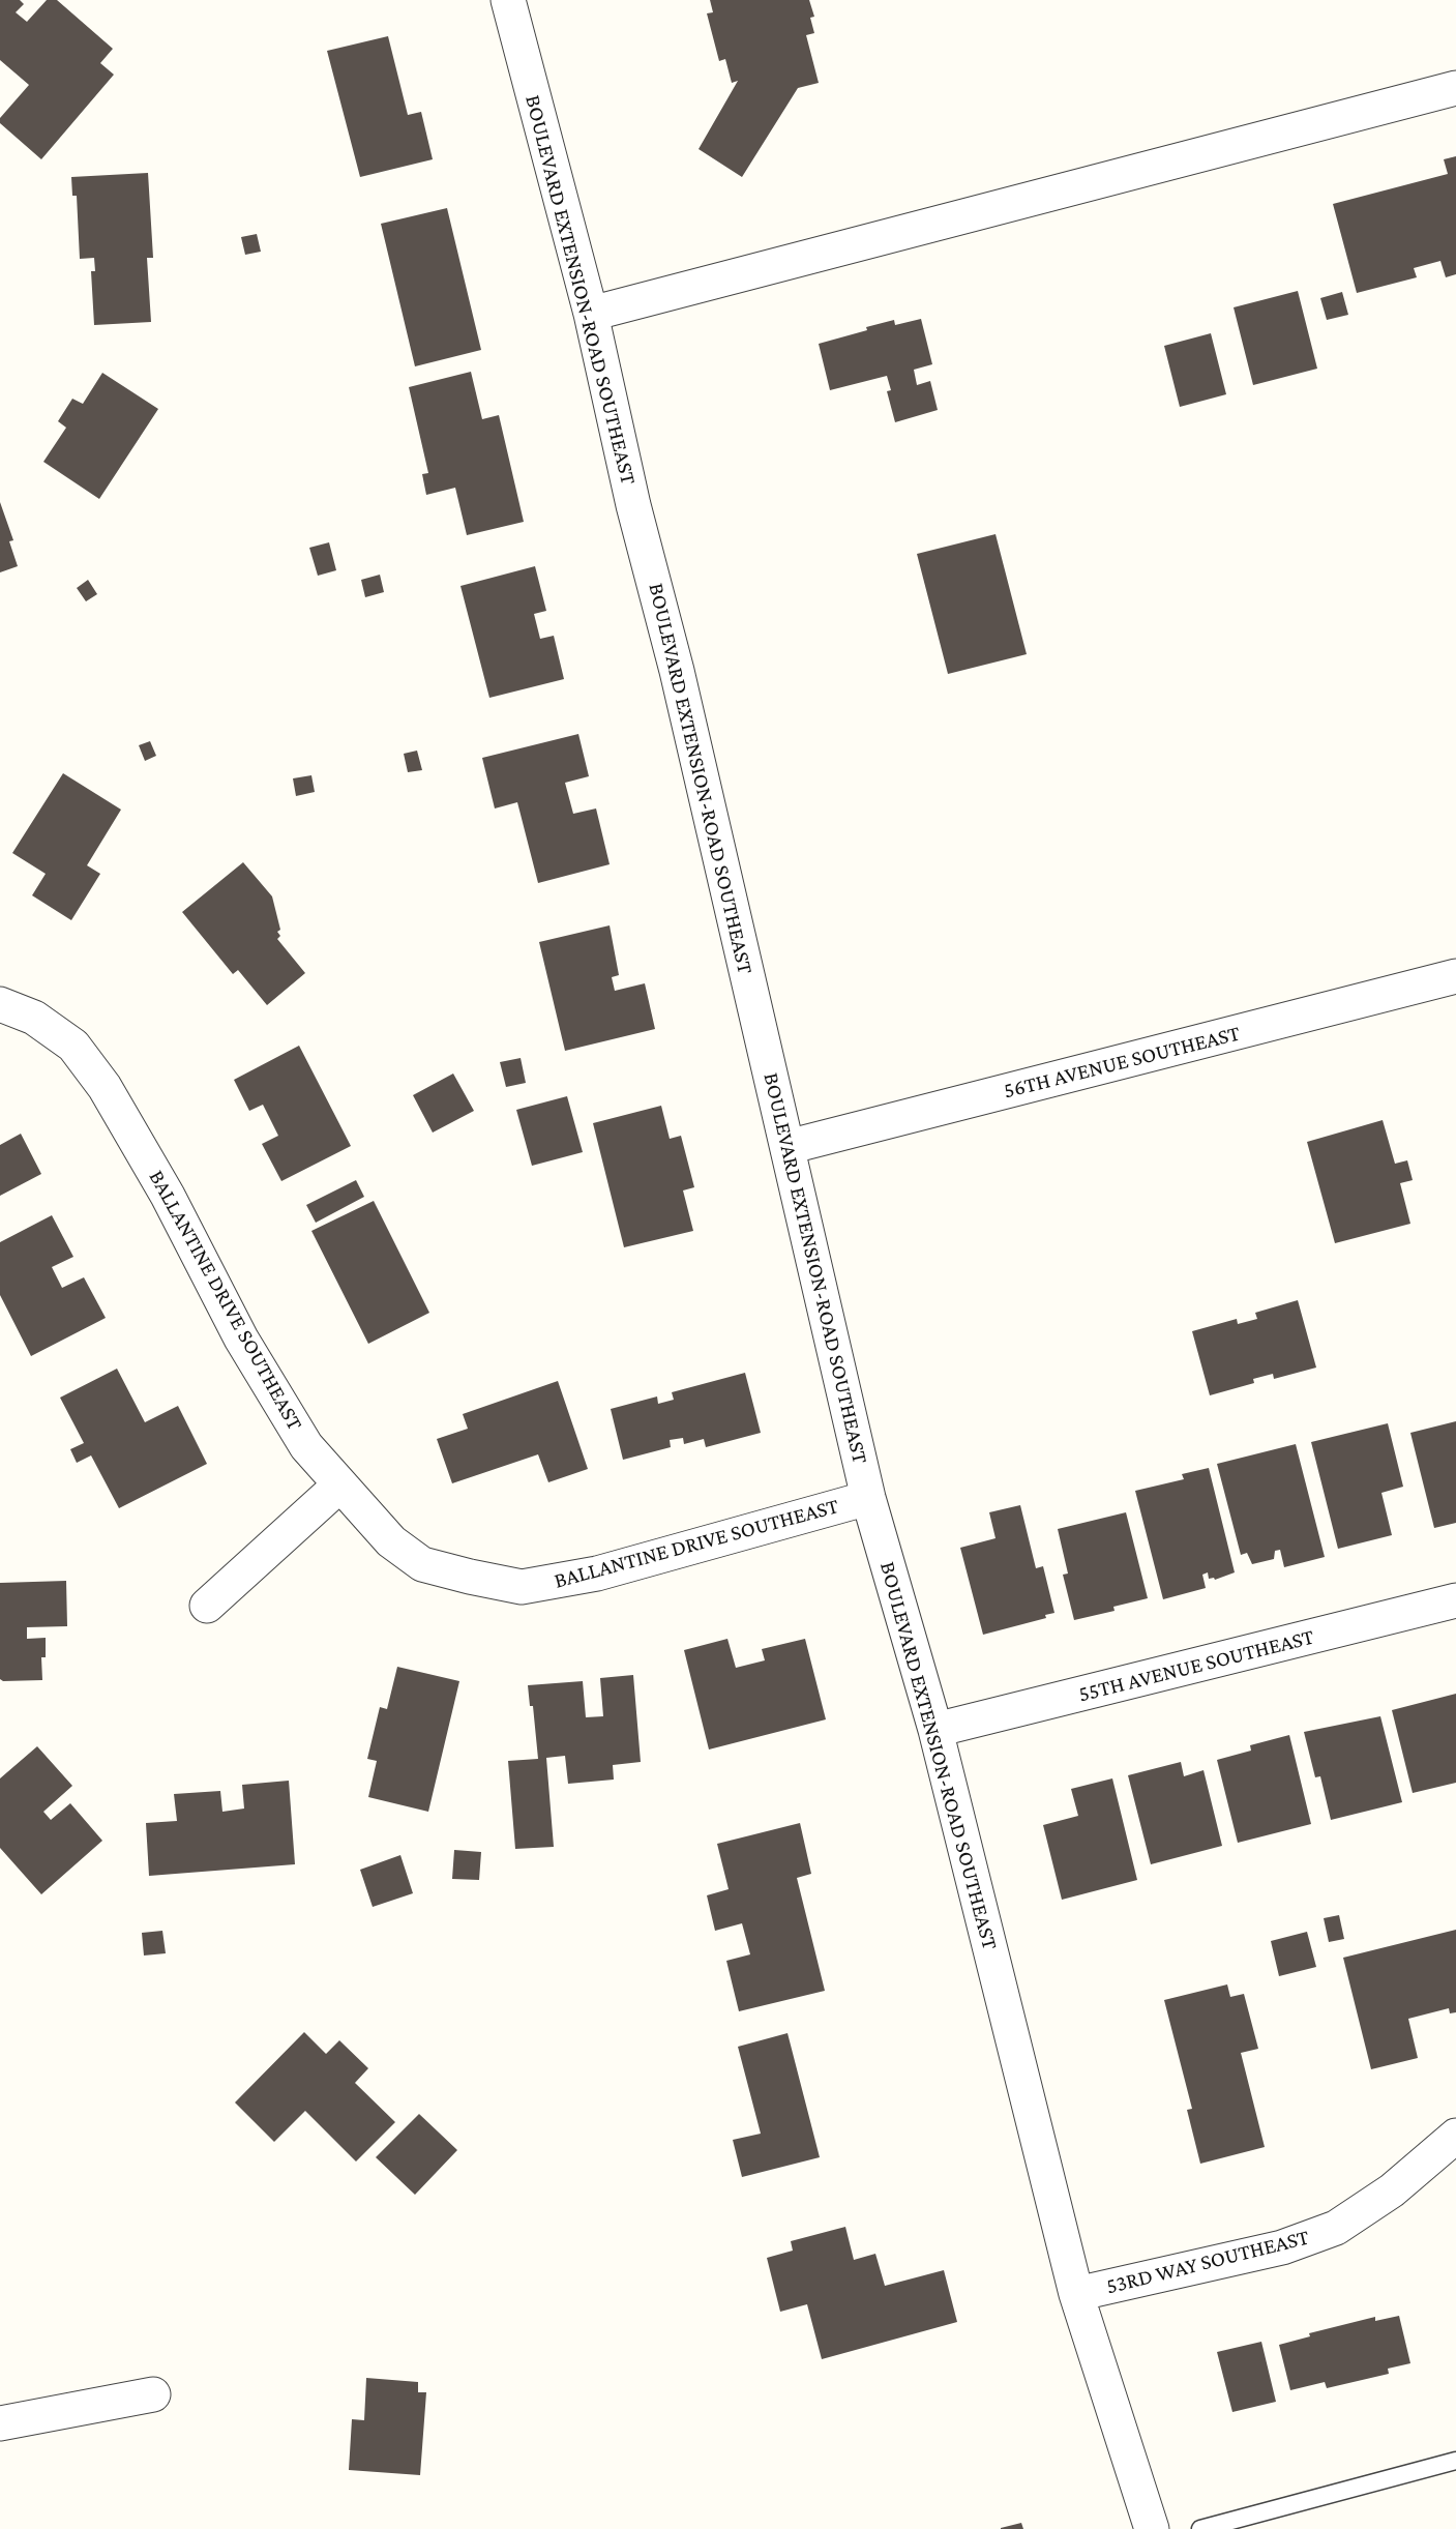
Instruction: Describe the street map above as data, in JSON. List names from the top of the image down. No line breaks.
{"streets":{"street":["BOULEVARD EXTENSION-ROAD SOUTHEAST","56TH AVENUE SOUTHEAST","BALLANTINE DRIVE SOUTHEAST","55TH AVENUE SOUTHEAST","53RD WAY SOUTHEAST"]},"crossings":[["BOULEVARD EXTENSION-ROAD SOUTHEAST","56TH AVENUE SOUTHEAST"],["BOULEVARD EXTENSION-ROAD SOUTHEAST","BALLANTINE DRIVE SOUTHEAST"],["BOULEVARD EXTENSION-ROAD SOUTHEAST","55TH AVENUE SOUTHEAST"],["BOULEVARD EXTENSION-ROAD SOUTHEAST","53RD WAY SOUTHEAST"]]}
